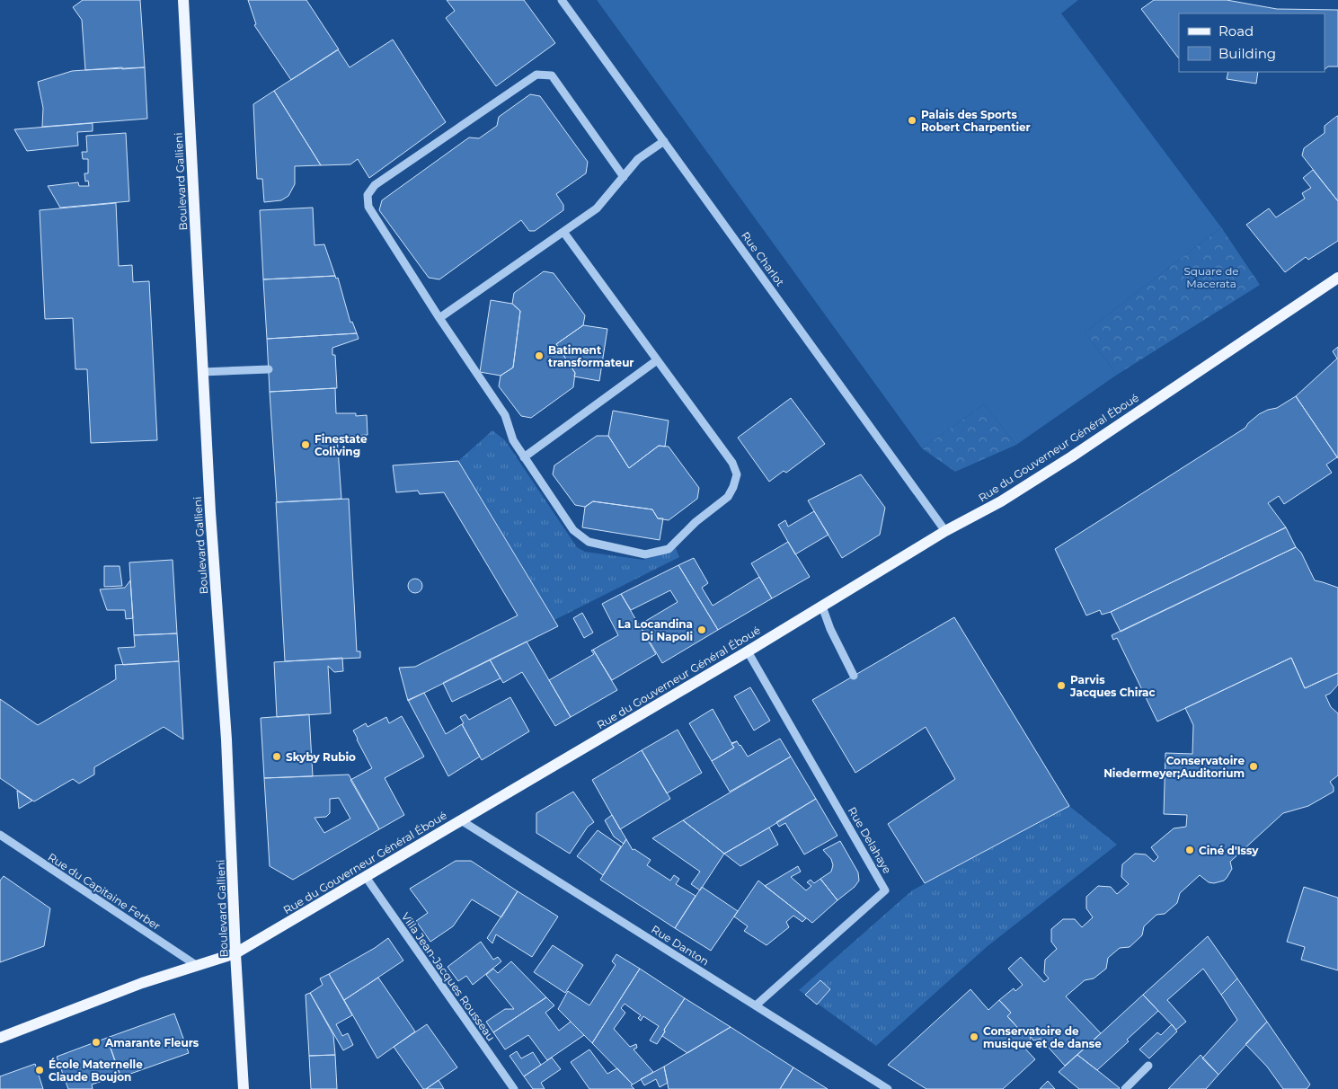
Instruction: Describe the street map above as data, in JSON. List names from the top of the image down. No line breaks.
{"streets":{"main road":["Boulevard Gallieni","Rue du Gouverneur Général Éboué"],"street":["Rue Charlot","Rue Delahaye","Rue du Capitaine Ferber","Rue Danton","Villa Jean-Jacques Rousseau"]},"crossings":[["Boulevard Gallieni","Rue du Gouverneur Général Éboué"],["Rue Charlot","Rue du Gouverneur Général Éboué"],["Rue du Gouverneur Général Éboué","Rue Delahaye"],["Rue du Gouverneur Général Éboué","Rue du Capitaine Ferber"],["Rue du Gouverneur Général Éboué","Rue Danton"],["Rue du Gouverneur Général Éboué","Villa Jean-Jacques Rousseau"],["Rue Delahaye","Rue Danton"]],"parks":["Square de Macerata"],"places":["Palais des Sports Robert Charpentier","Batiment transformateur","Finestate Coliving","La Locandina Di Napoli","Parvis Jacques Chirac","Skyby Rubio","Conservatoire Niedermeyer;Auditorium","Ciné d'Issy","Conservatoire de musique et de danse","Amarante Fleurs","École Maternelle Claude Boujon"],"legend":["Road","Building"]}
